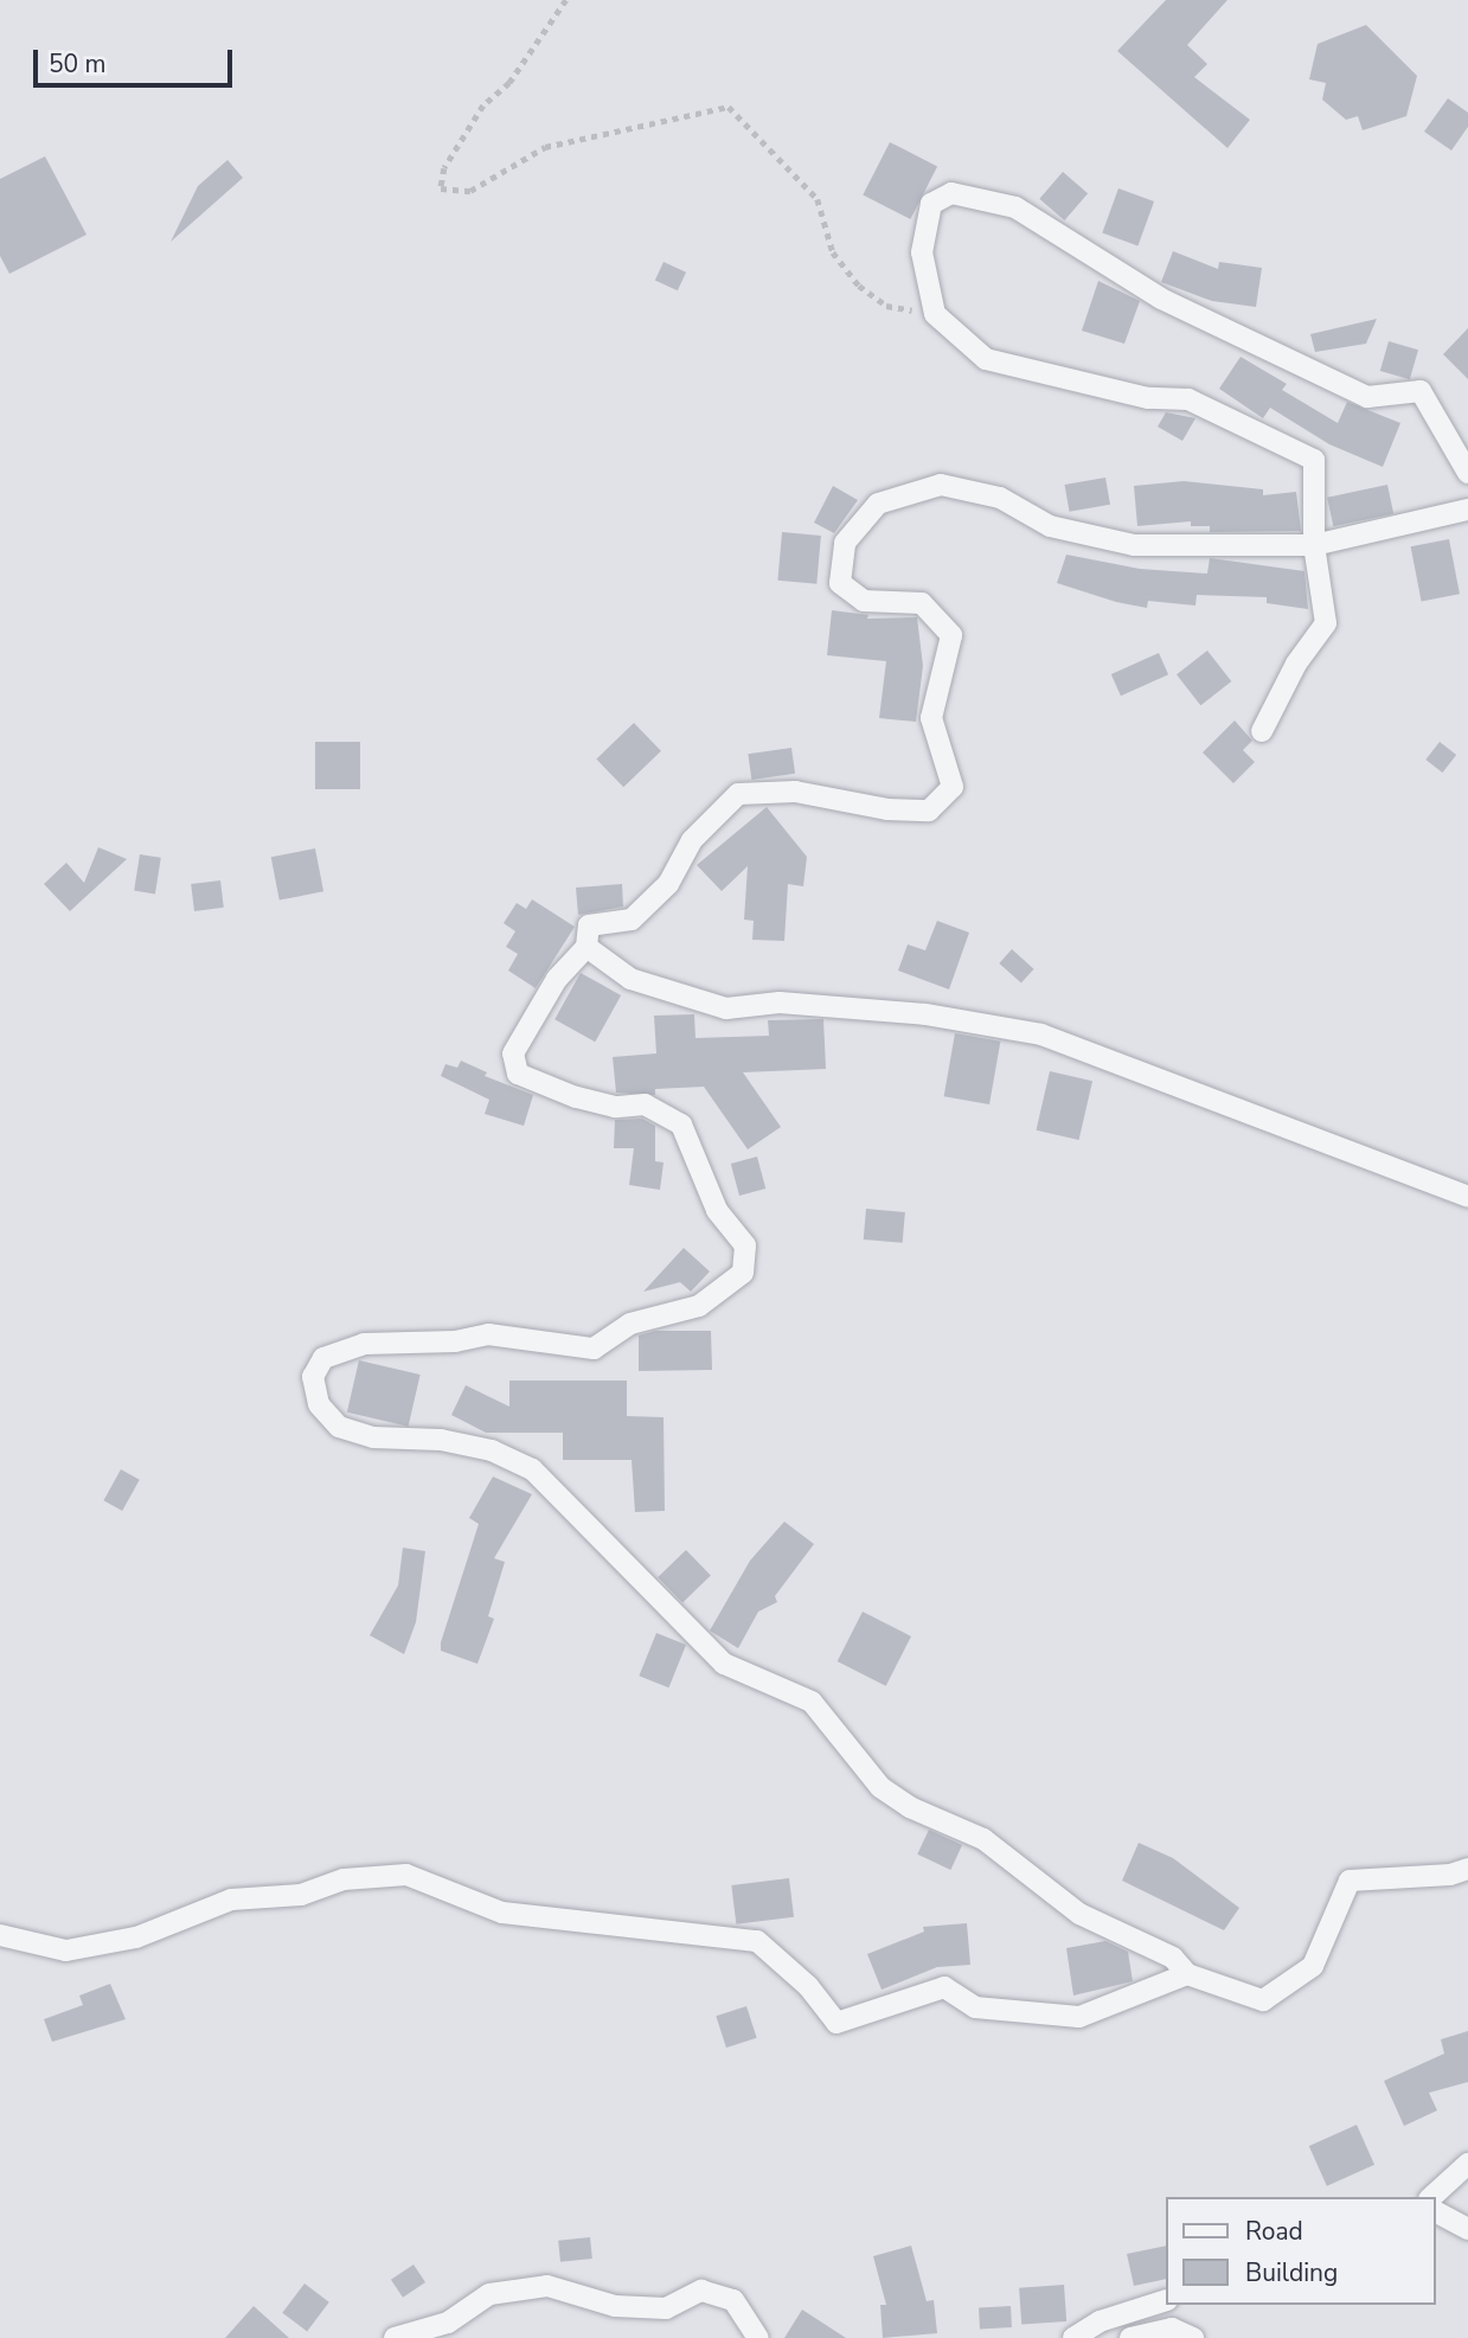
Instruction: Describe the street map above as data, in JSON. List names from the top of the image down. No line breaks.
{"legend":["Road","Building"],"scale_bar":"50 m"}
